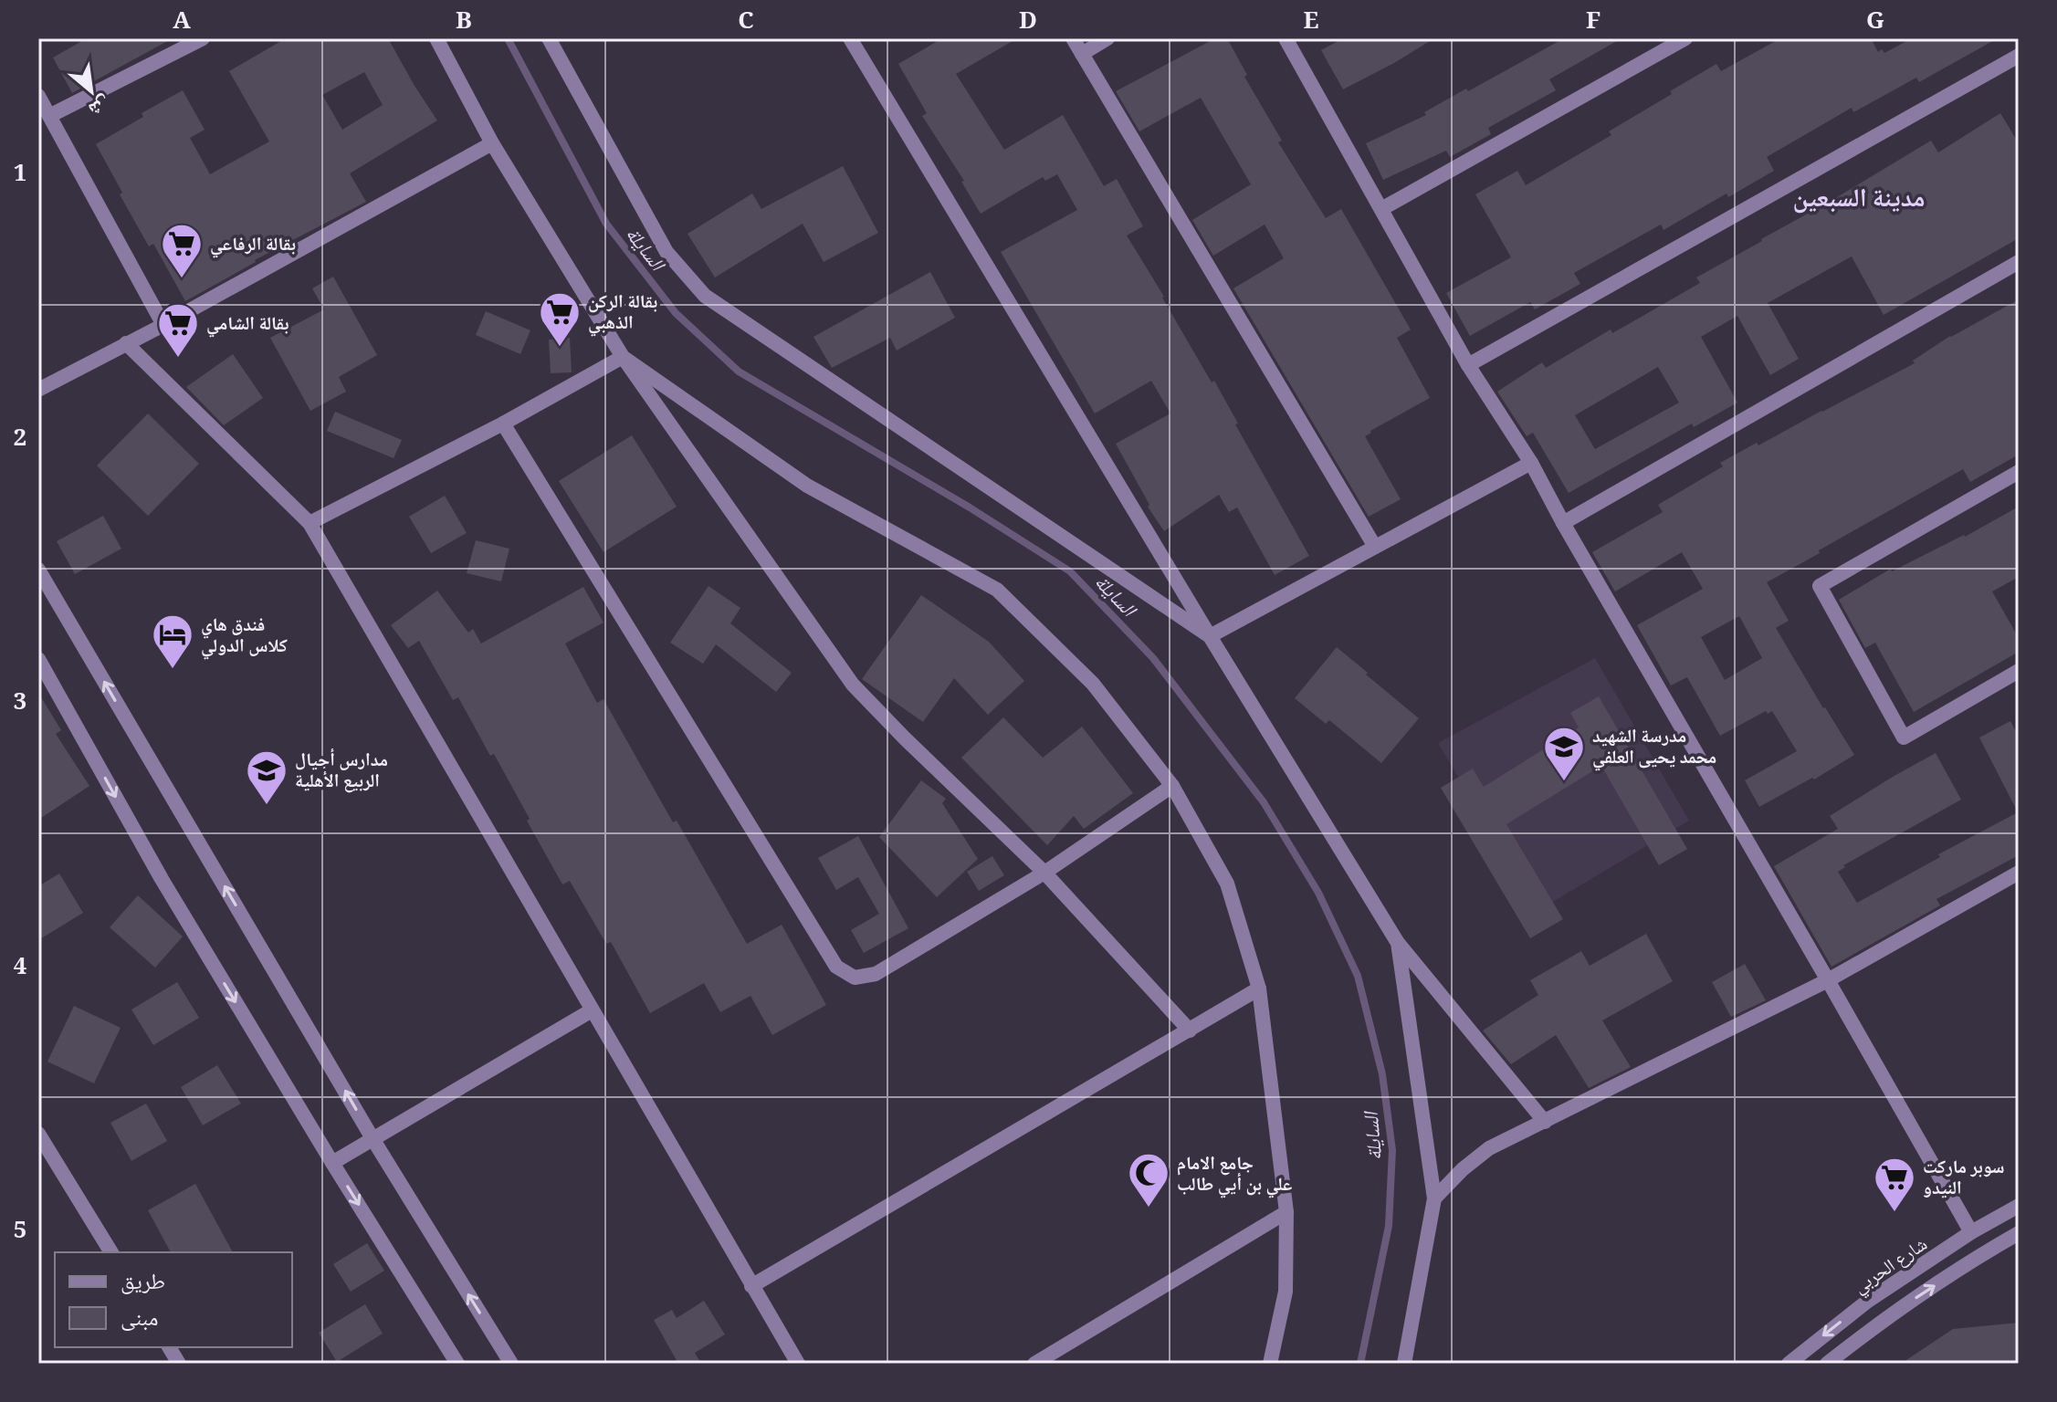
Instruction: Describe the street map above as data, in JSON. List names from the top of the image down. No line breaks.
{"streets":{"street":["شارع الحربي"]},"districts":["مدينة السبعين"],"water":["السايلة"],"places":{"supermarket":["بقالة الرفاعي","بقالة الركن الذهبي","بقالة الشامي","سوبر ماركت النيدو"],"hotel":["فندق هاي كلاس الدولي"],"school or university":["مدرسة الشهيد محمد يحيى العلفي","مدارس أجيال الربيع الأهلية"],"mosque":["جامع الامام علي بن أيي طالب"]},"legend":["طريق","مبنى"],"north":"bottom right","grid":{"columns":["A","B","C","D","E","F","G"],"rows":["1","2","3","4","5"]}}
